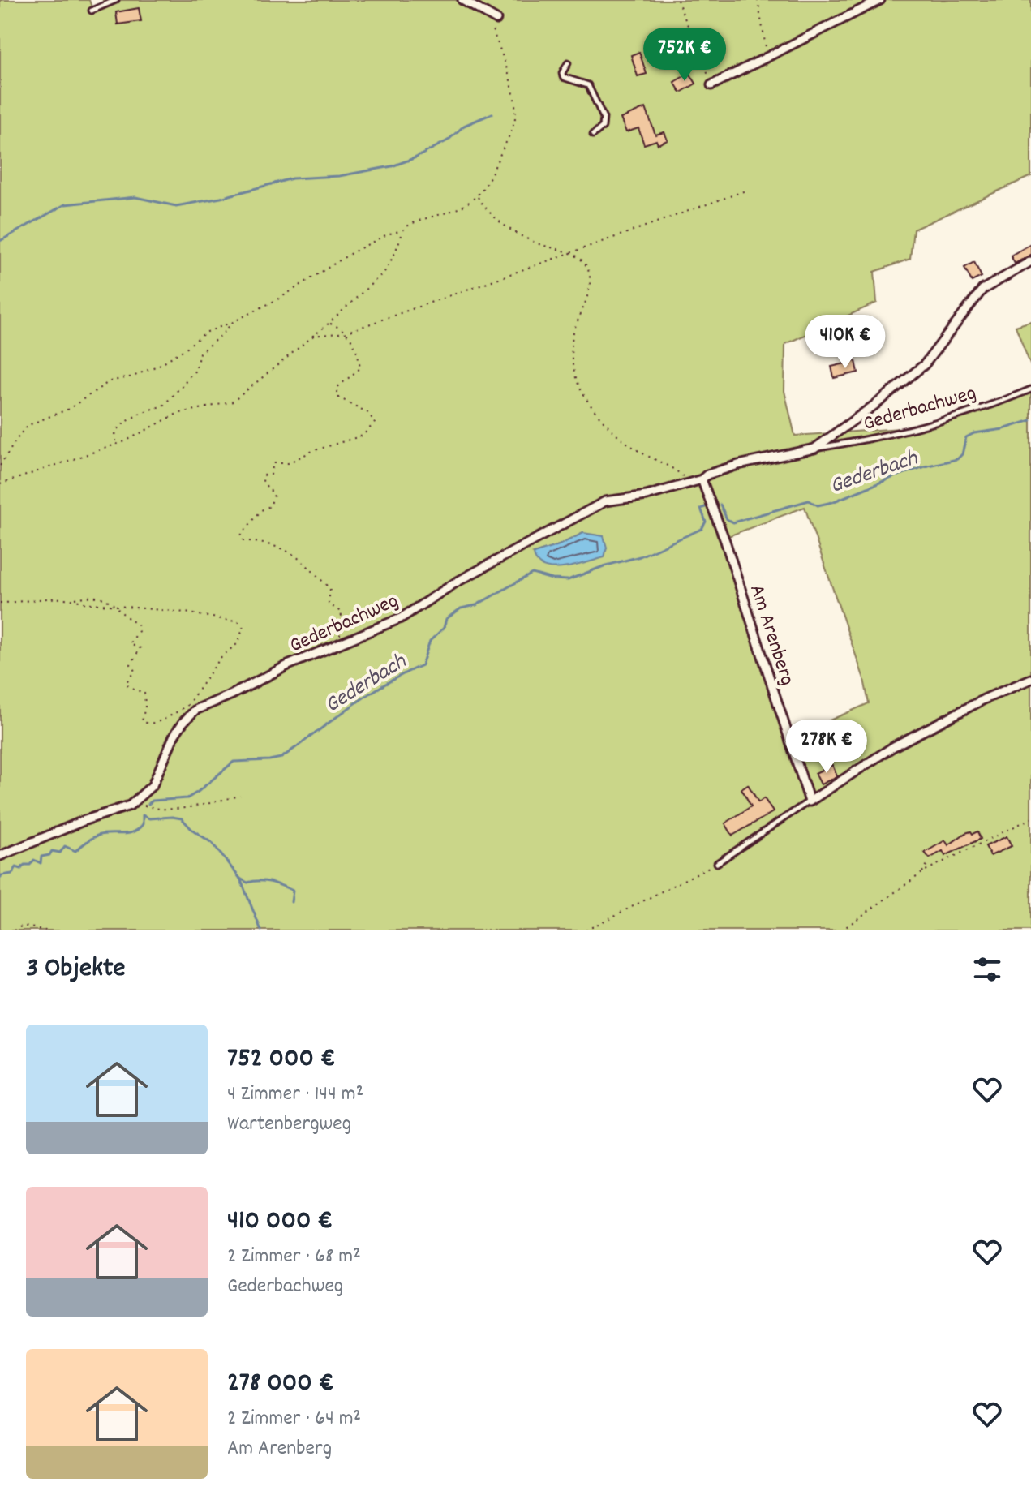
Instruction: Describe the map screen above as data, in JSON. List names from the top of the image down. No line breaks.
{"streets":{"street":["Gederbachweg","Am Arenberg"]},"crossings":[["Gederbachweg","Am Arenberg"]],"water":["Gederbach"],"page":{"price":["752K €","410K €","278K €"],"heading":"3 Objekte","list":[{"name":"752 000 €","note":"4 Zimmer · 144 m² · Wartenbergweg"},{"name":"410 000 €","note":"2 Zimmer · 68 m² · Gederbachweg"},{"name":"278 000 €","note":"2 Zimmer · 64 m² · Am Arenberg"}]}}
